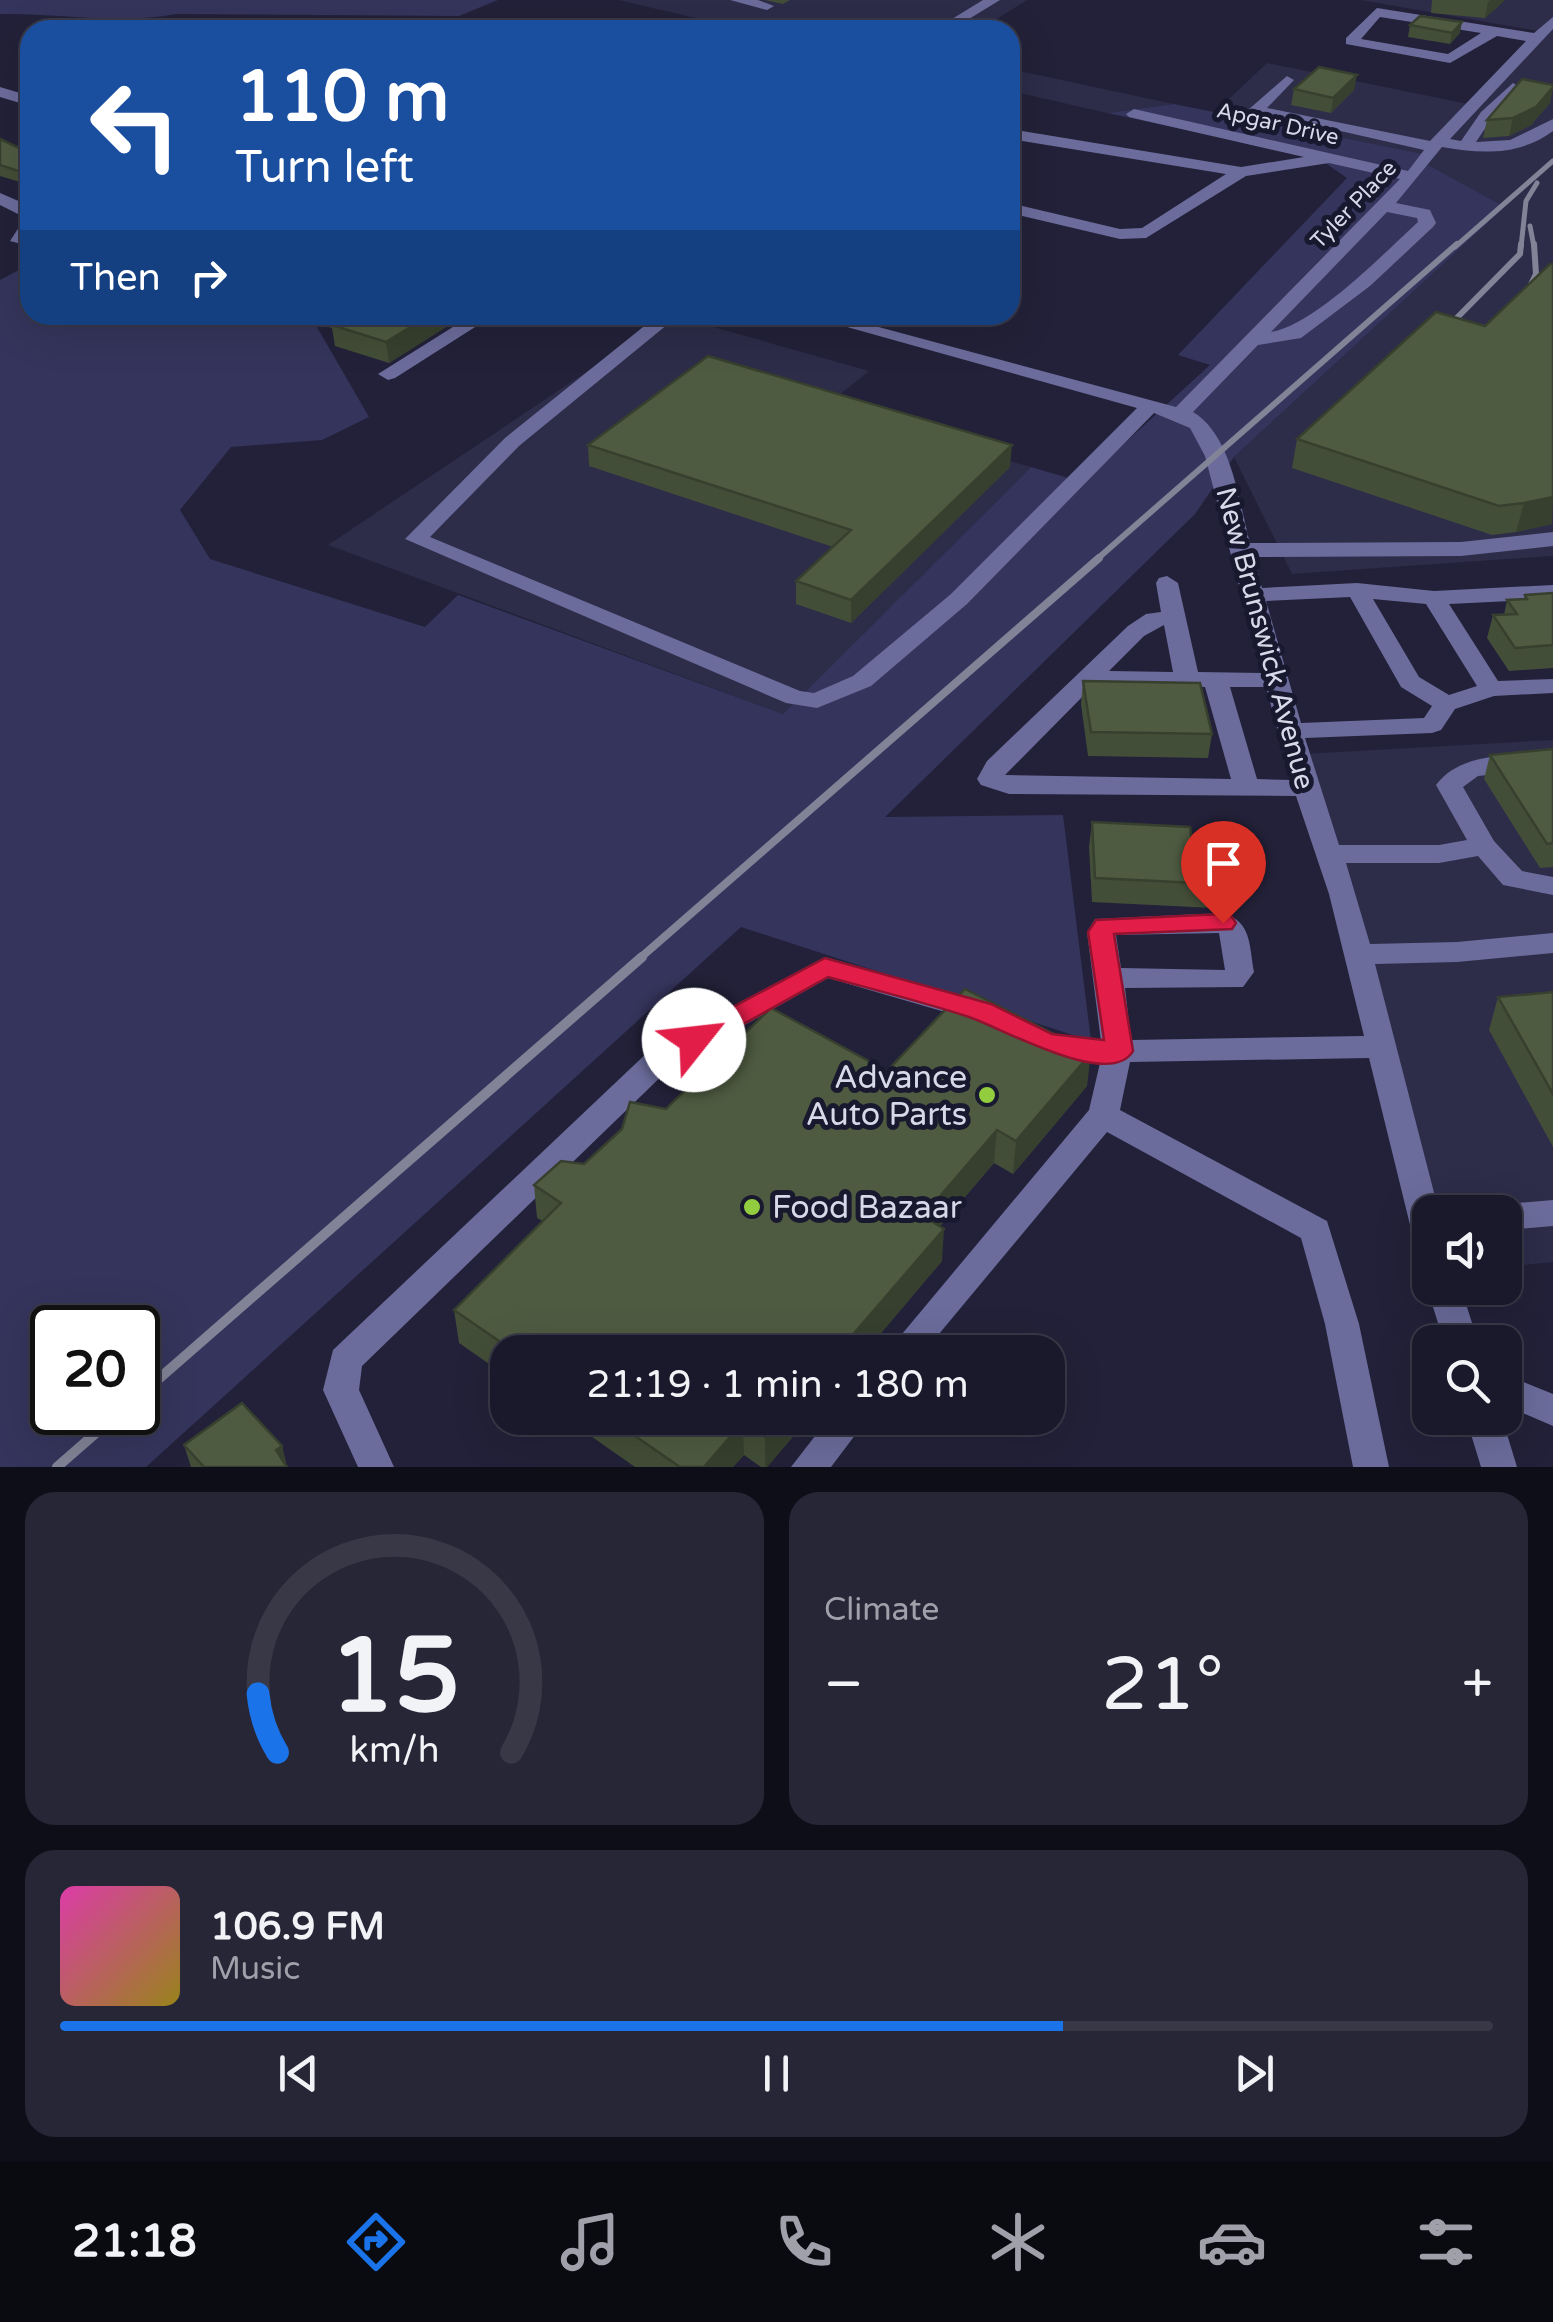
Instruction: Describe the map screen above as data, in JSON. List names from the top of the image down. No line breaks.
{"streets":{"street":["Apgar Drive","Tyler Place","New Brunswick Avenue"]},"crossings":[["Apgar Drive","Tyler Place"],["Tyler Place","New Brunswick Avenue"]],"places":["Advance Auto Parts","Food Bazaar"],"page":{"turn":["110 m","Turn left"],"then":"Then","limit":"20","trip":"21:19 · 1 min · 180 m","tile":"Climate","heat":["−","21°","+"],"song":["106.9 FM","Music"],"tabs":"21:18","gauge":["15","km/h"]}}
